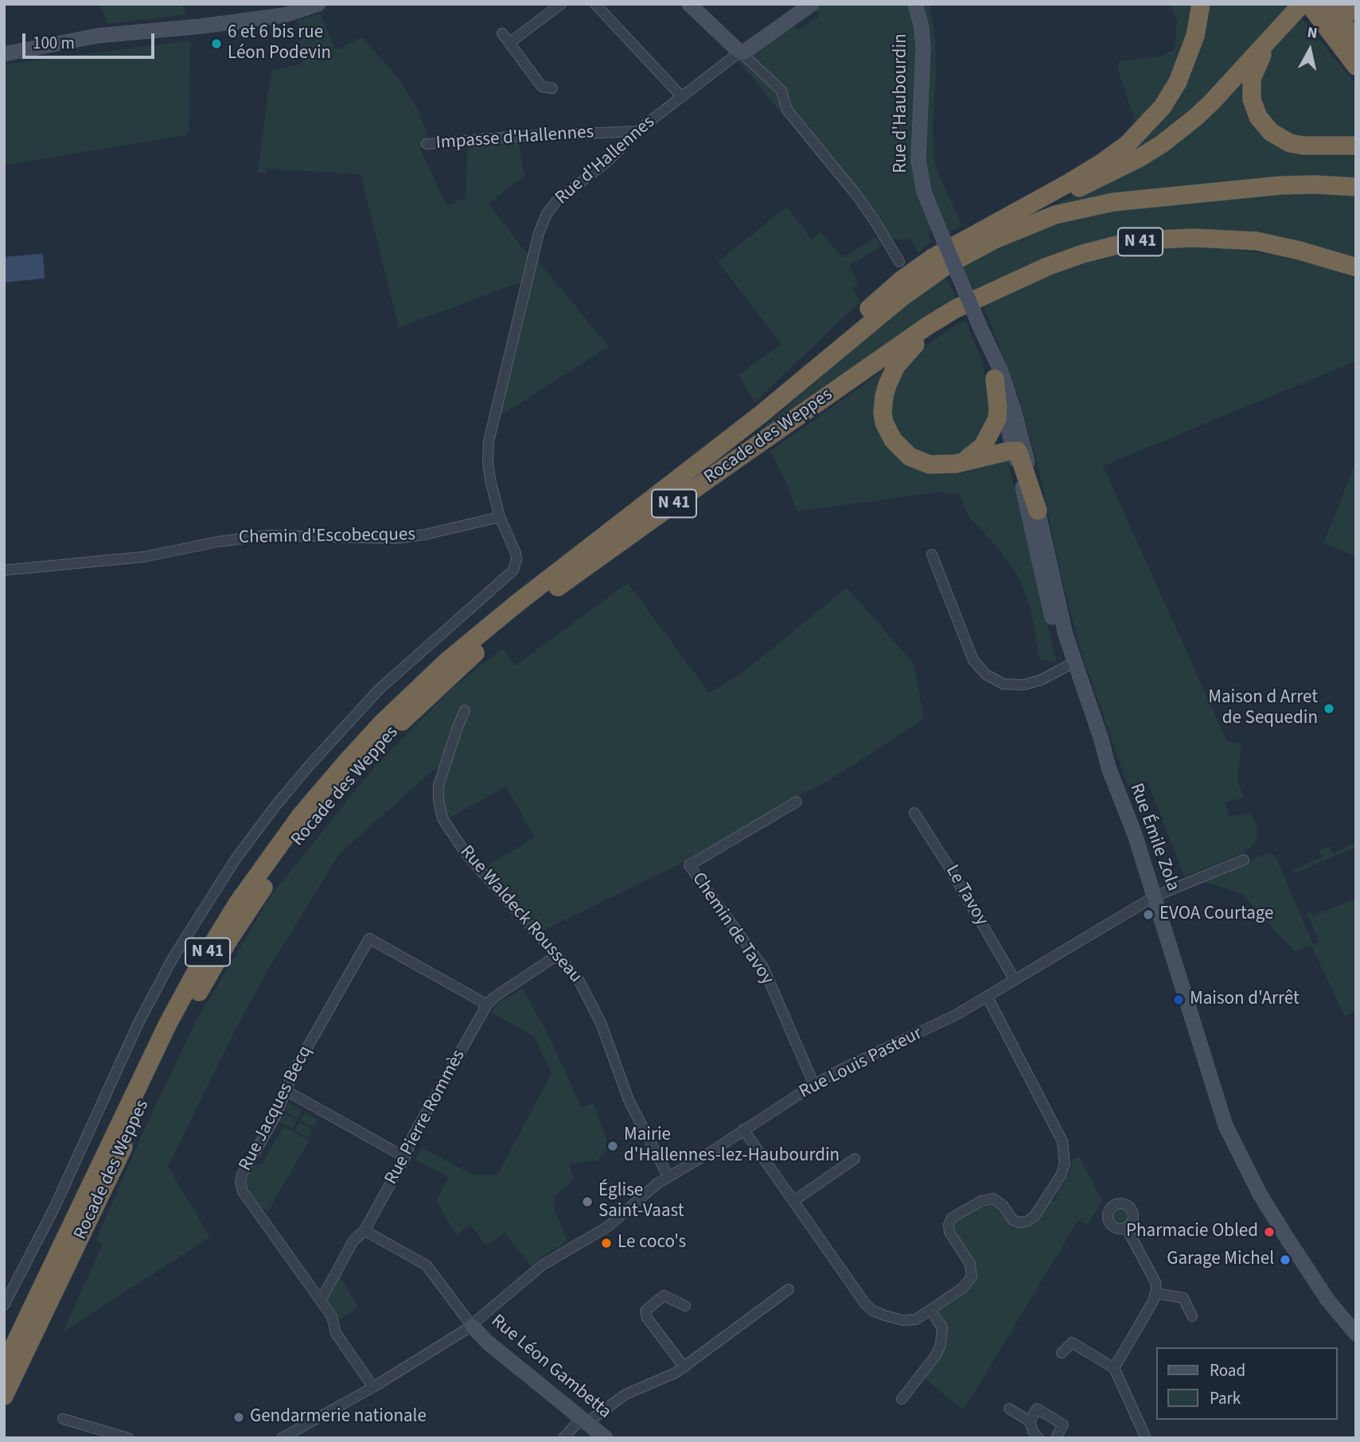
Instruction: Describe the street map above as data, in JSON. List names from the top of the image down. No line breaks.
{"streets":{"highway":["N 41","Rocade des Weppes"],"main road":["Rue d'Haubourdin","Rue Émile Zola","Rue Léon Gambetta"],"street":["Impasse d'Hallennes","Rue d'Hallennes","Chemin d'Escobecques","Le Tavoy","Rue Waldeck Rousseau","Chemin de Tavoy","Rue Louis Pasteur","Rue Jacques Becq","Rue Pierre Rommès"]},"crossings":[["Impasse d'Hallennes","Rue d'Hallennes"],["Rue d'Hallennes","Chemin d'Escobecques"],["N 41","Rocade des Weppes"],["Rue Émile Zola","Rue Louis Pasteur"],["Le Tavoy","Rue Louis Pasteur"],["Rue Waldeck Rousseau","Rue Louis Pasteur"],["Rue Waldeck Rousseau","Rue Pierre Rommès"],["Chemin de Tavoy","Rue Louis Pasteur"],["Rue Louis Pasteur","Rue Jacques Becq"],["Rue Louis Pasteur","Rue Léon Gambetta"],["Rue Jacques Becq","Rue Pierre Rommès"]],"places":["6 et 6 bis rue Léon Podevin","Maison d Arret de Sequedin","EVOA Courtage","Maison d'Arrêt","Mairie d'Hallennes-lez-Haubourdin","Église Saint-Vaast","Pharmacie Obled","Le coco's","Garage Michel","Gendarmerie nationale"],"legend":["Road","Park"],"scale_bar":"100 m","north":"top"}
